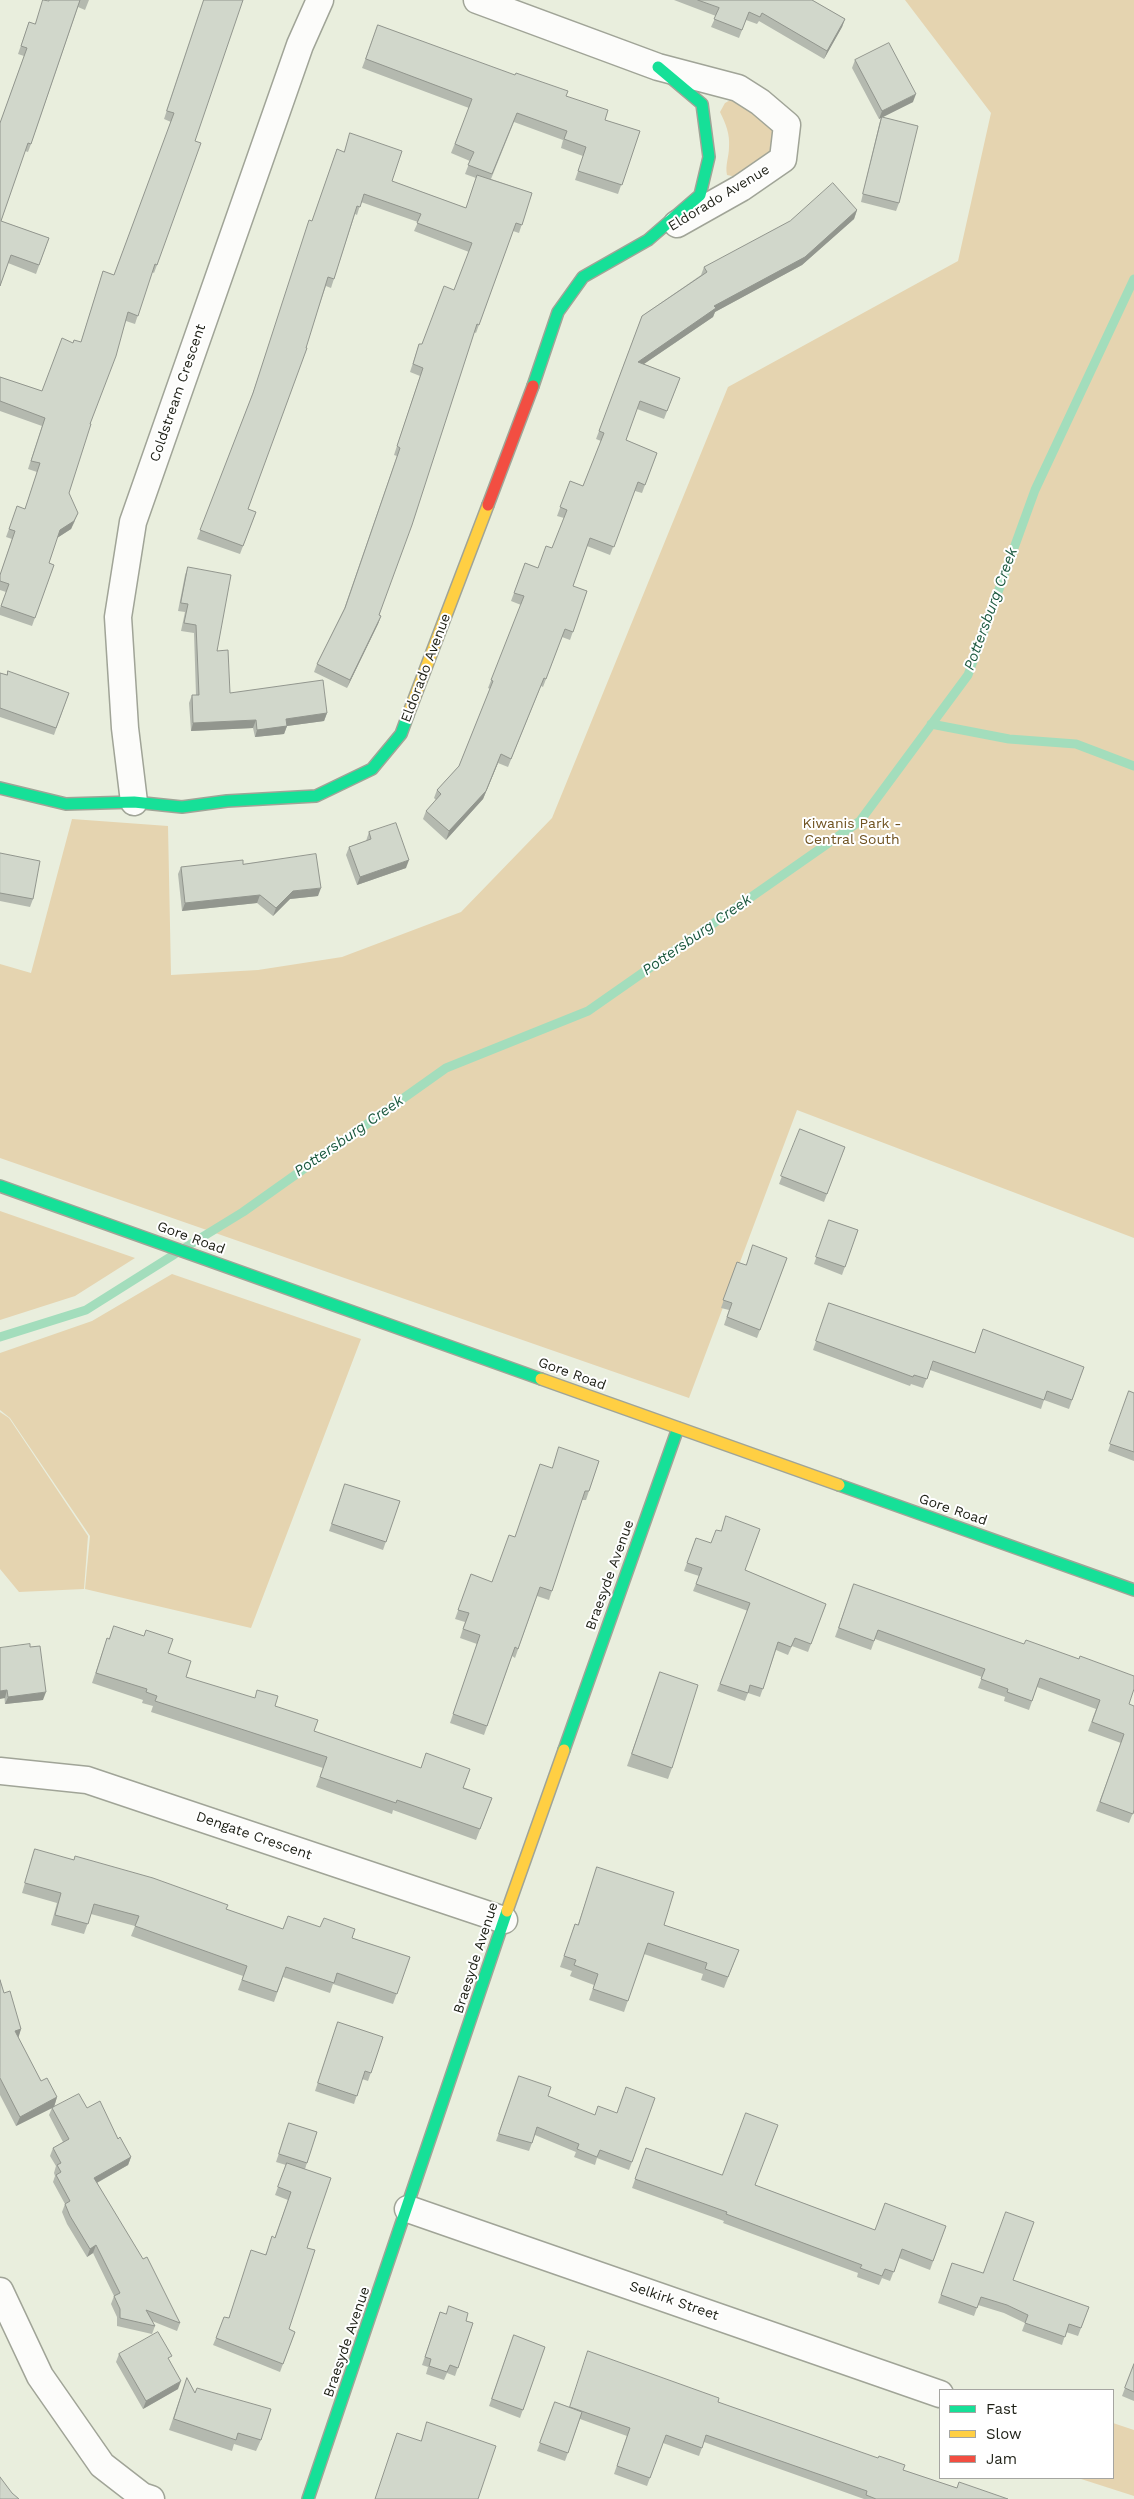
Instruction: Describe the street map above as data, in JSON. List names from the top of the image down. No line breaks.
{"streets":{"street":["Eldorado Avenue","Coldstream Crescent","Gore Road","Braesyde Avenue","Dengate Crescent","Selkirk Street"]},"crossings":[["Eldorado Avenue","Coldstream Crescent"],["Gore Road","Braesyde Avenue"],["Braesyde Avenue","Dengate Crescent"],["Braesyde Avenue","Selkirk Street"]],"water":["Pottersburg Creek"],"parks":["Kiwanis Park - Central South"],"legend":["Fast","Slow","Jam"]}
